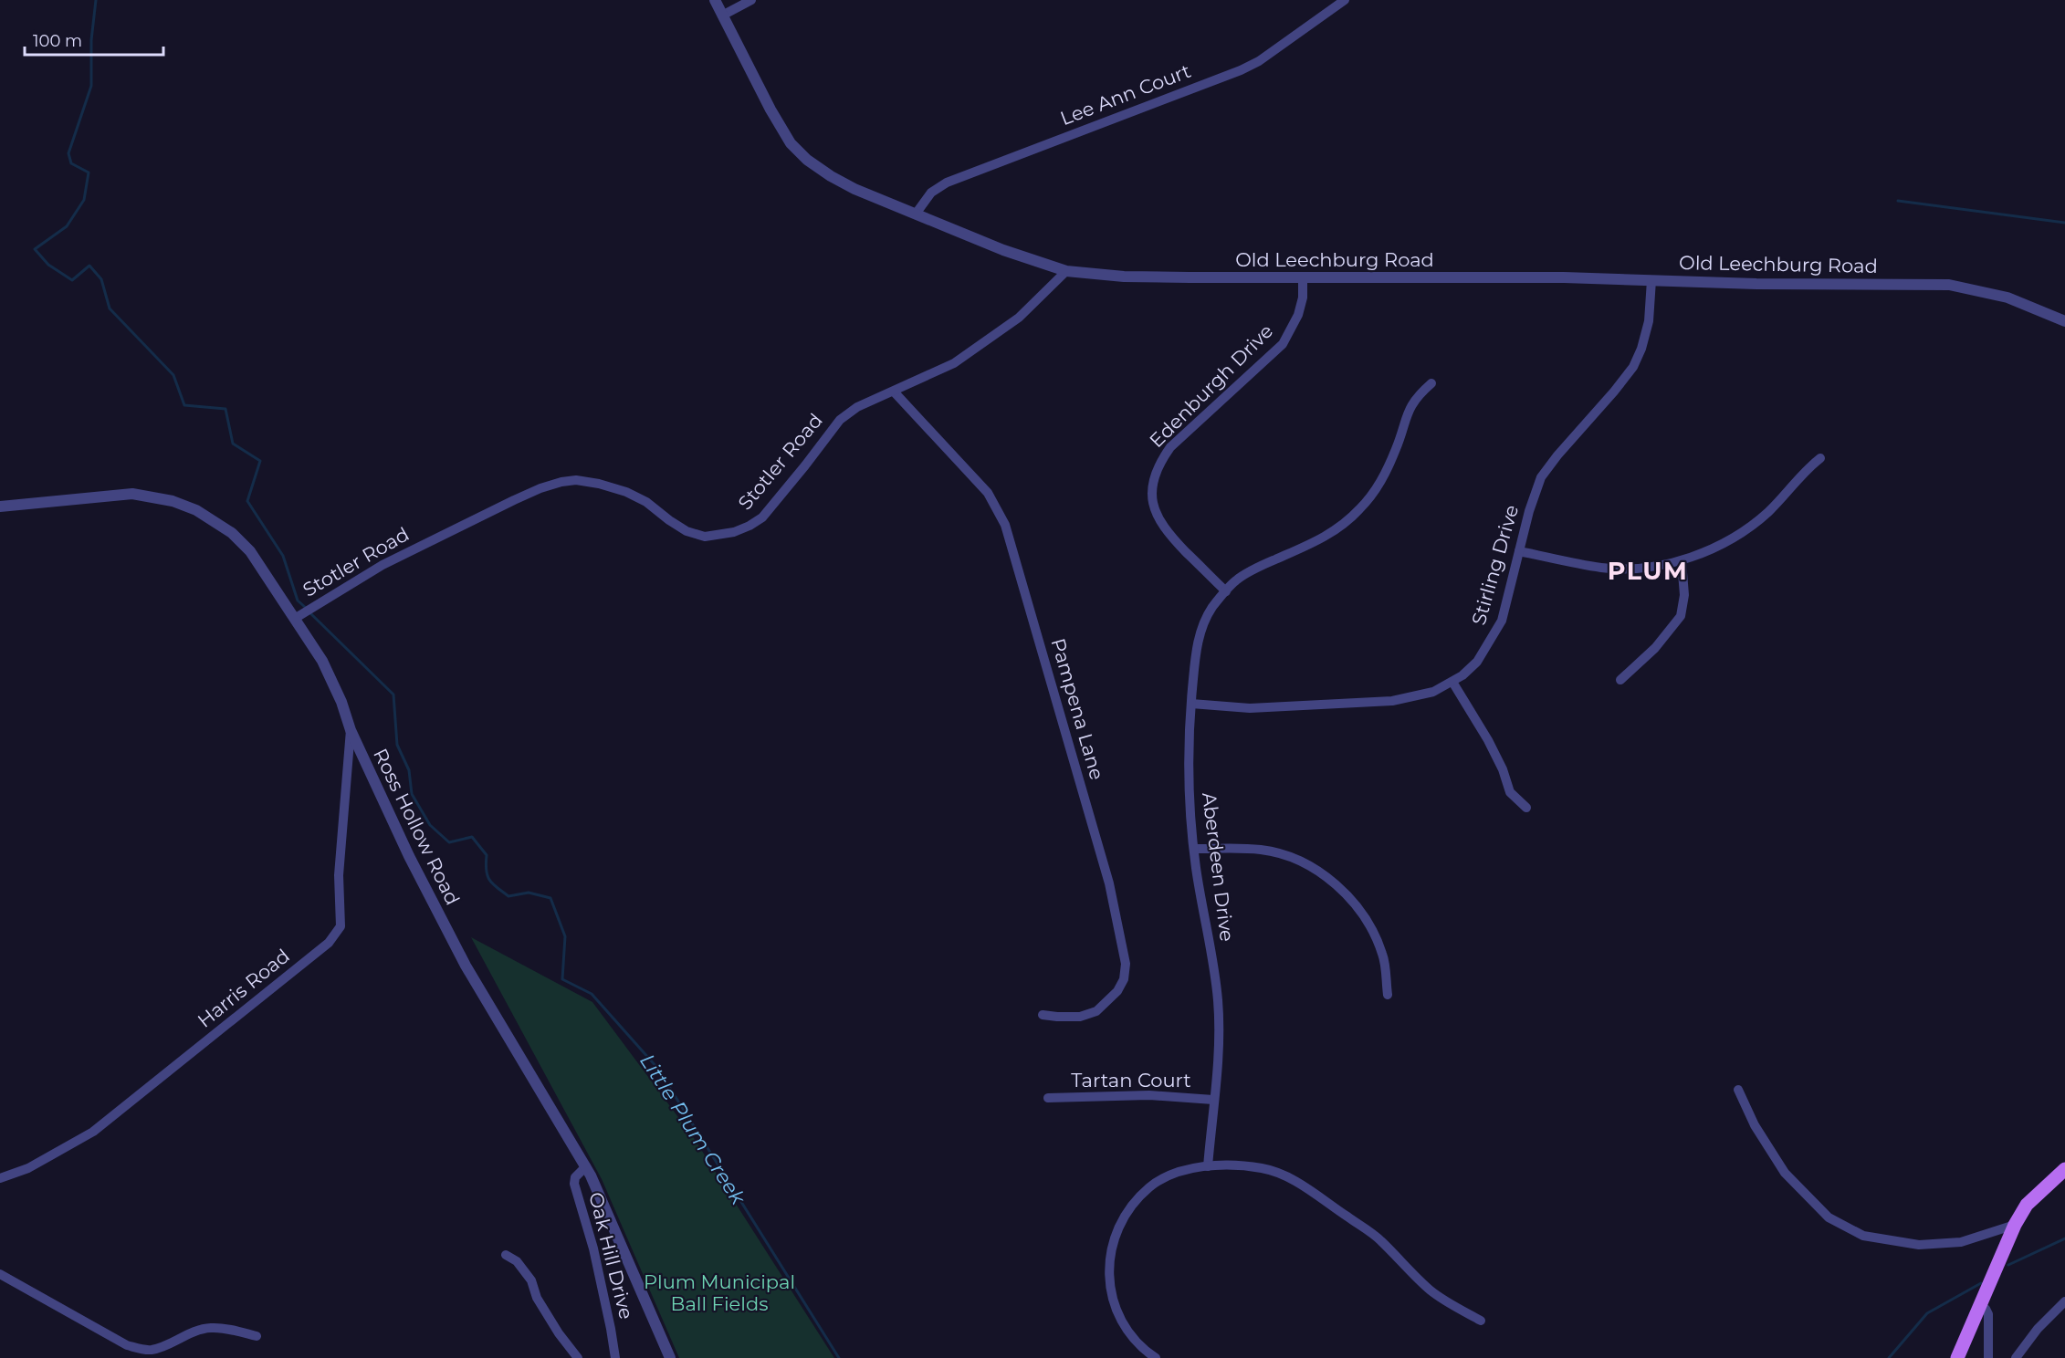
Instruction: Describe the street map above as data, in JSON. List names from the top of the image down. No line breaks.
{"streets":{"street":["Lee Ann Court","Old Leechburg Road","Edenburgh Drive","Stotler Road","Stirling Drive","Pampena Lane","Ross Hollow Road","Aberdeen Drive","Harris Road","Tartan Court","Oak Hill Drive"]},"crossings":[["Lee Ann Court","Old Leechburg Road"],["Old Leechburg Road","Edenburgh Drive"],["Old Leechburg Road","Stotler Road"],["Old Leechburg Road","Stirling Drive"],["Edenburgh Drive","Aberdeen Drive"],["Stotler Road","Pampena Lane"],["Stotler Road","Ross Hollow Road"],["Stirling Drive","Aberdeen Drive"],["Ross Hollow Road","Harris Road"],["Ross Hollow Road","Oak Hill Drive"],["Aberdeen Drive","Tartan Court"]],"districts":["PLUM"],"water":["Little Plum Creek"],"parks":["Plum Municipal Ball Fields"],"scale_bar":"100 m"}
